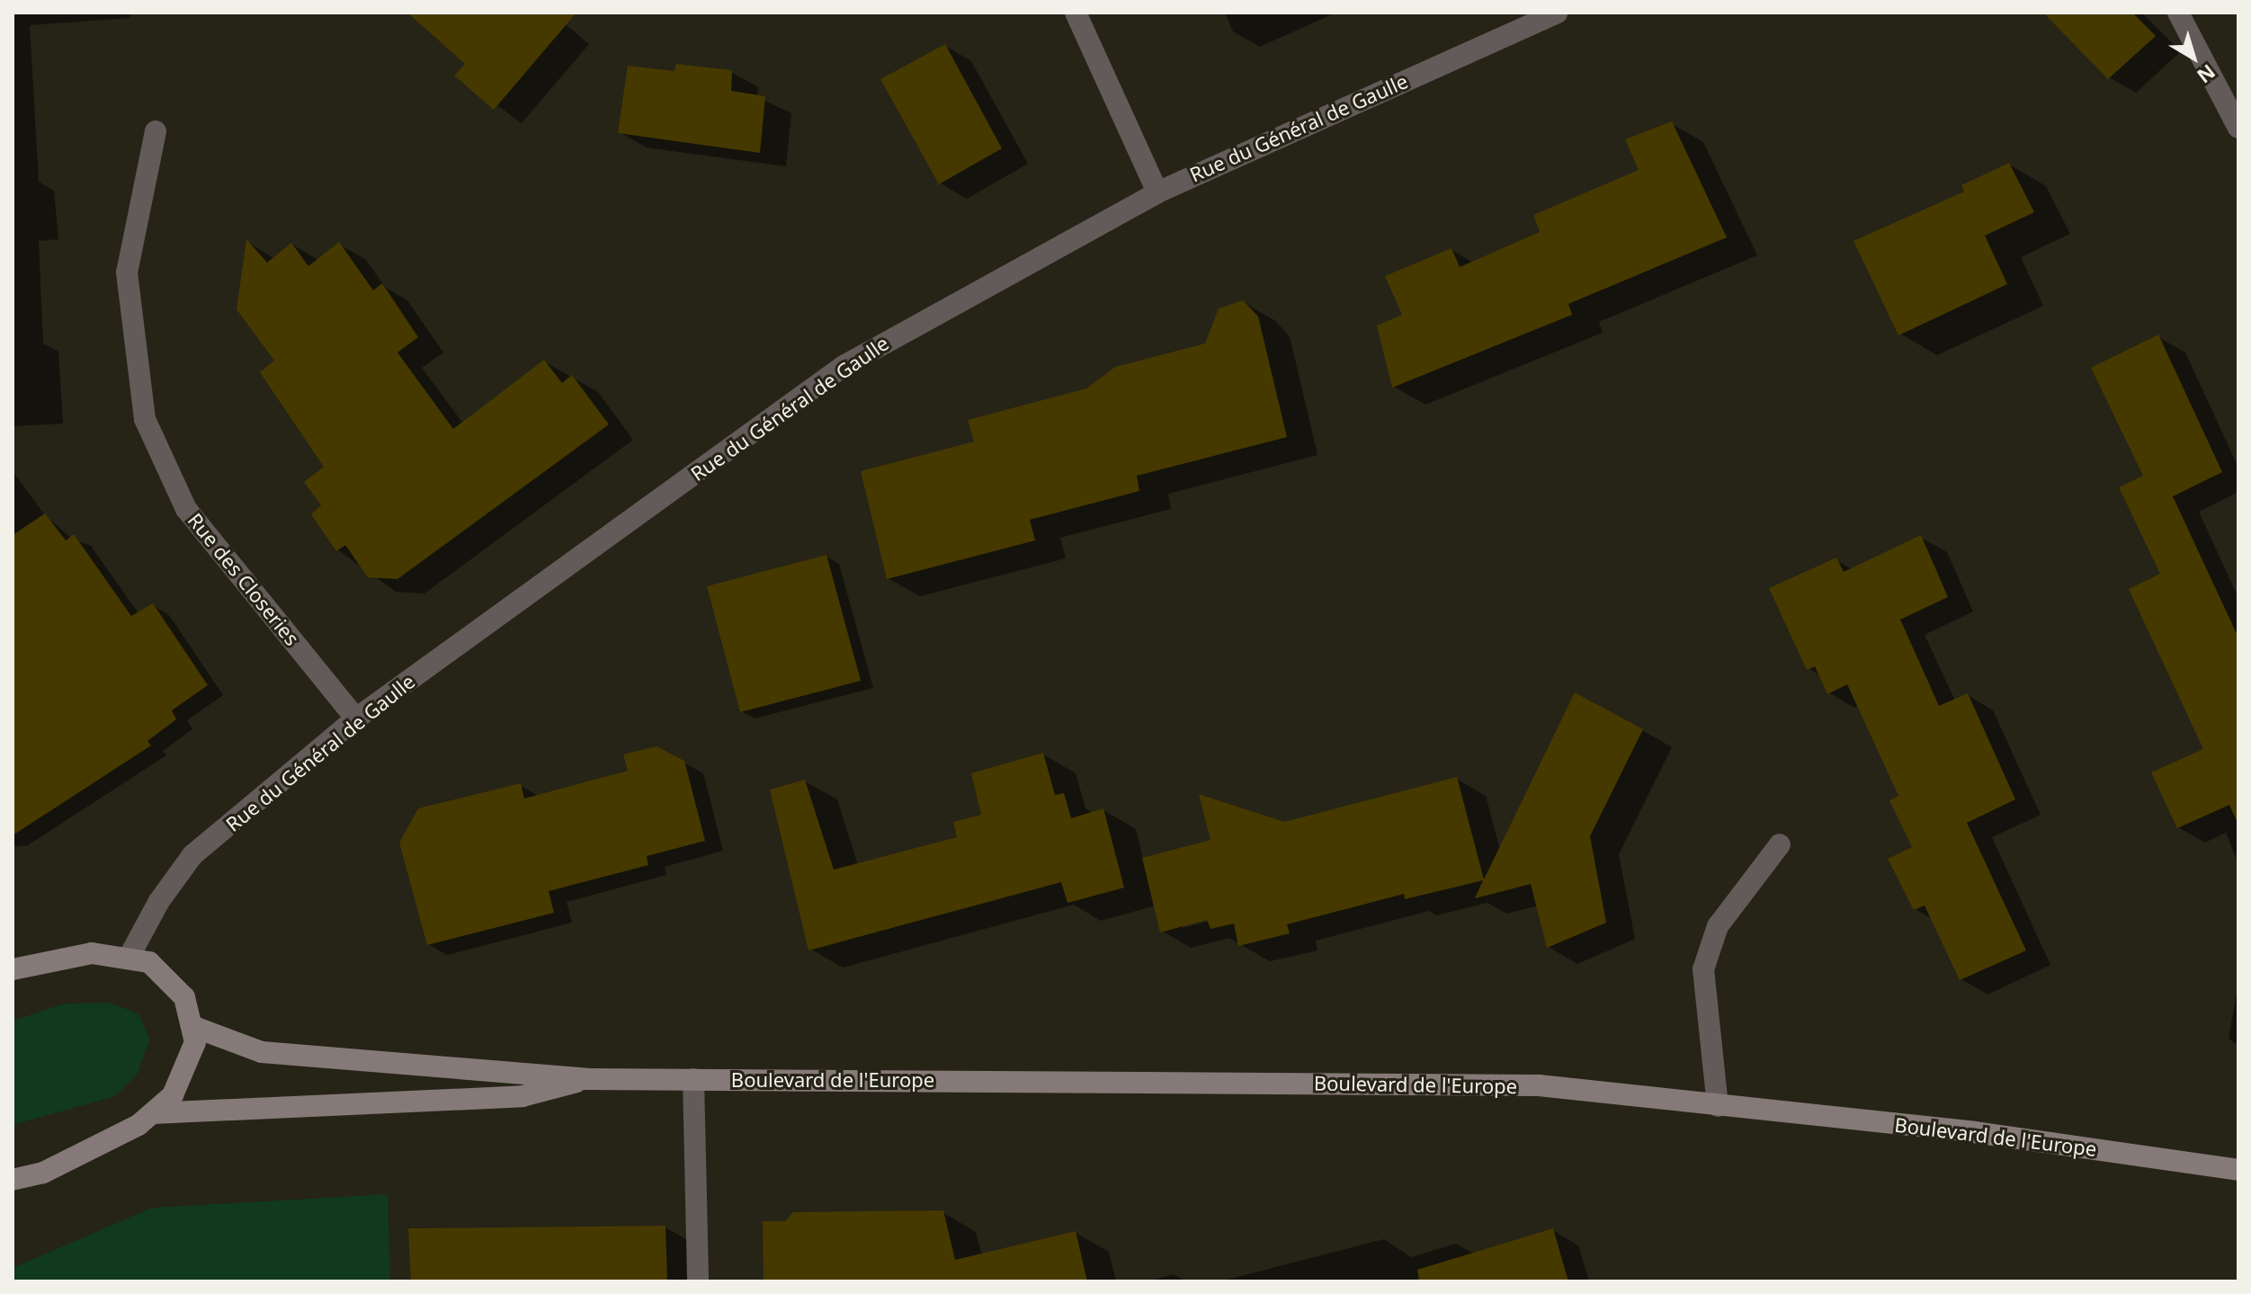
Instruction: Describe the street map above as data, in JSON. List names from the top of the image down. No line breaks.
{"streets":{"street":["Rue du Général de Gaulle","Rue des Closeries","Boulevard de l'Europe"]},"crossings":[["Rue du Général de Gaulle","Rue des Closeries"]],"north":"bottom right"}
